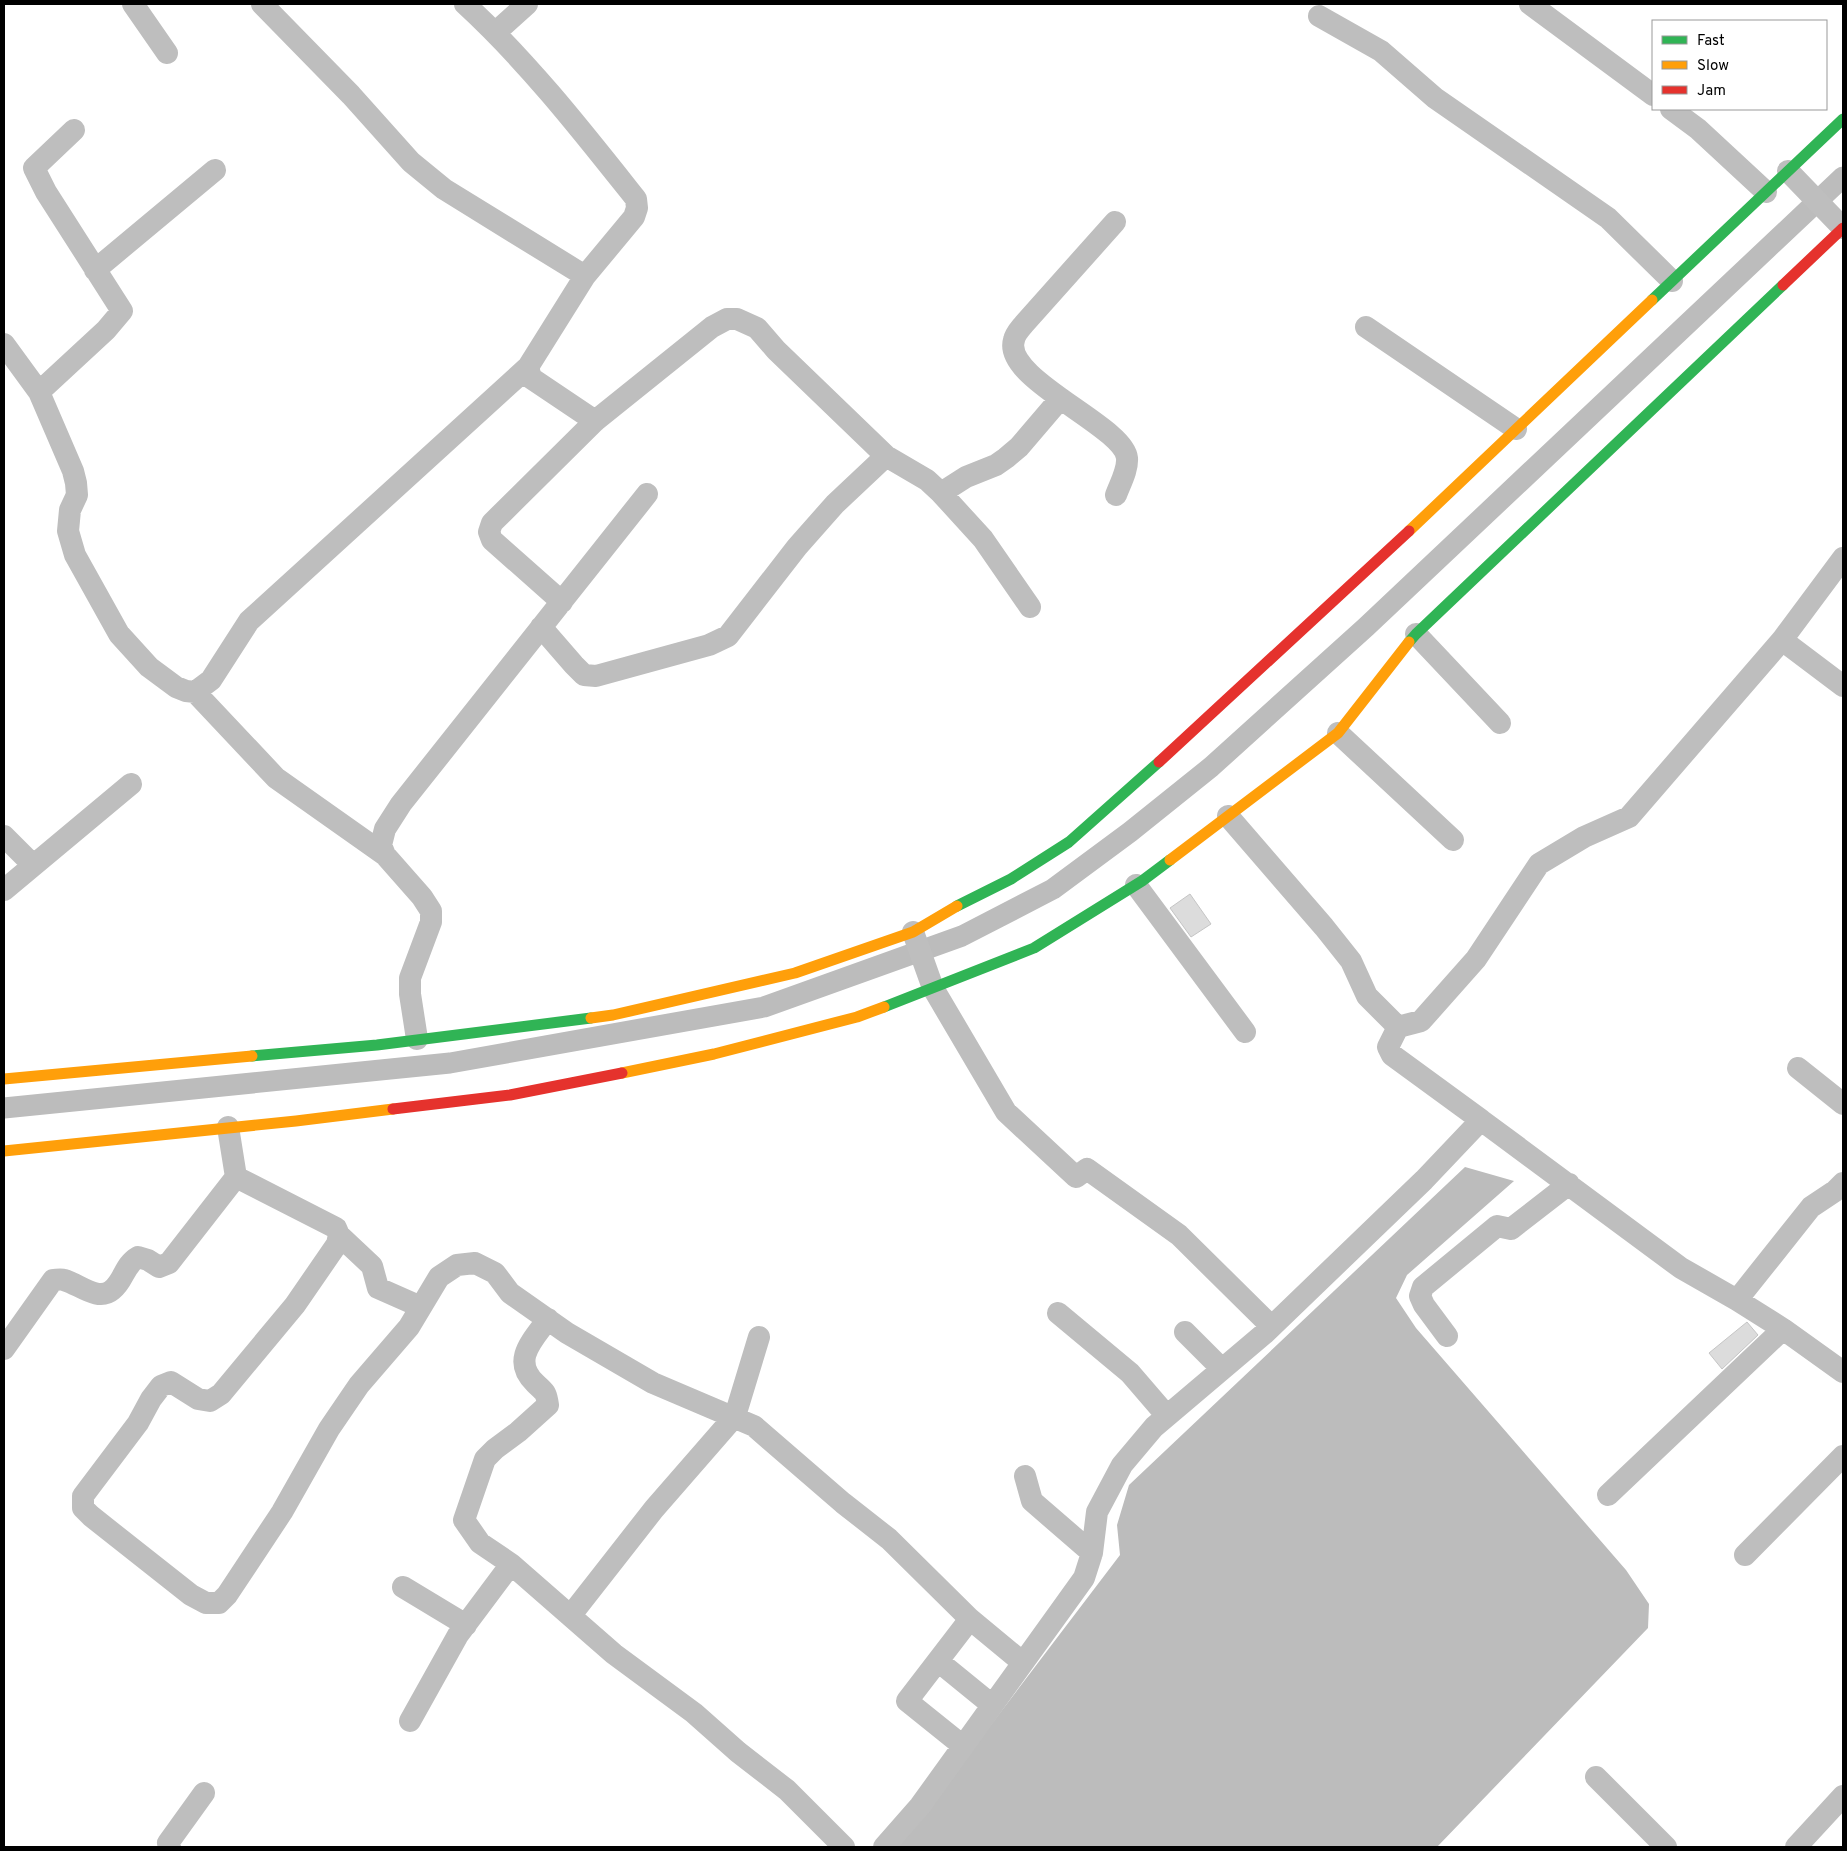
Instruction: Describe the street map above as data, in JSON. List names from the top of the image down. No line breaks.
{"legend":["Fast","Slow","Jam"]}
